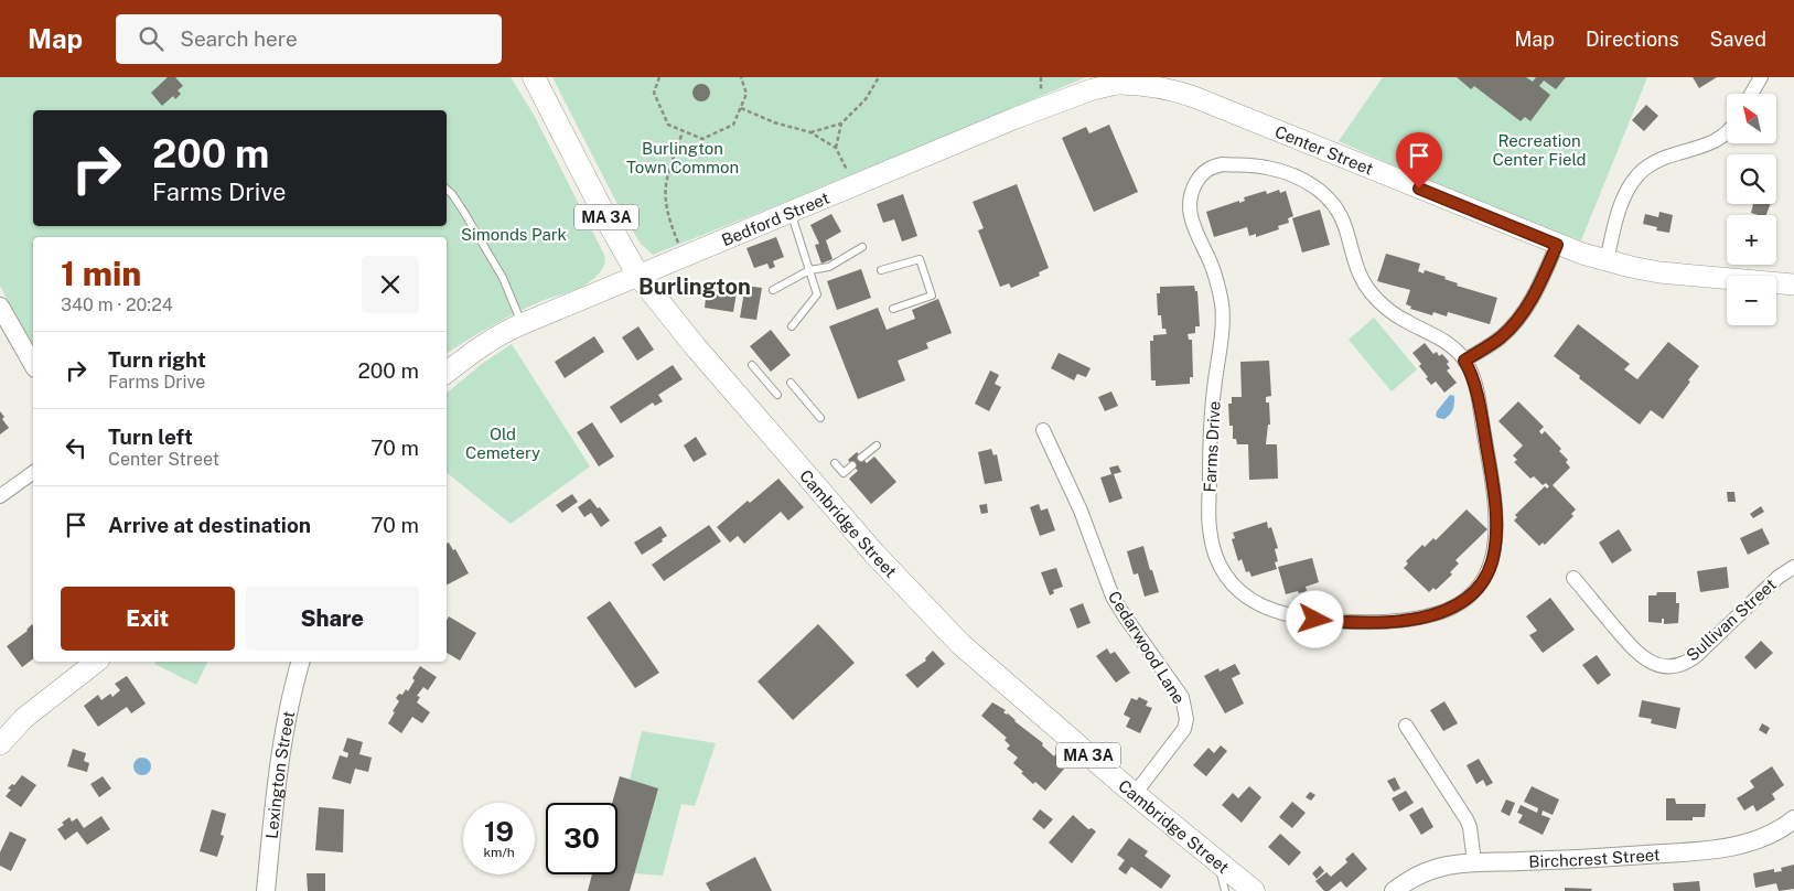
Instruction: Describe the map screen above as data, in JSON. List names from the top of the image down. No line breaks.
{"streets":{"main road":["Center Street","MA 3A","Bedford Street","Cambridge Street"],"street":["Farms Drive","Sullivan Street","Cedarwood Lane","Lexington Street","Birchcrest Street"]},"crossings":[["Center Street","Bedford Street"],["Bedford Street","Cambridge Street"],["Cambridge Street","Cedarwood Lane"]],"districts":["Burlington"],"parks":["Recreation Center Field","Burlington Town Common","Simonds Park","Old Cemetery"],"north":"top left","page":{"header":"Map","search":"Search here","nav":["Map","Directions","Saved"],"map_buttons":["+","−"],"turn":["200 m","Farms Drive"],"heading":["1 min","340 m · 20:24"],"list":[{"name":"Turn right","note":"Farms Drive","value":"200 m"},{"name":"Turn left","note":"Center Street","value":"70 m"},{"name":"Arrive at destination","value":"70 m"}],"buttons":["Exit","Share"],"speed":"19 km/h","limit":"30"}}
